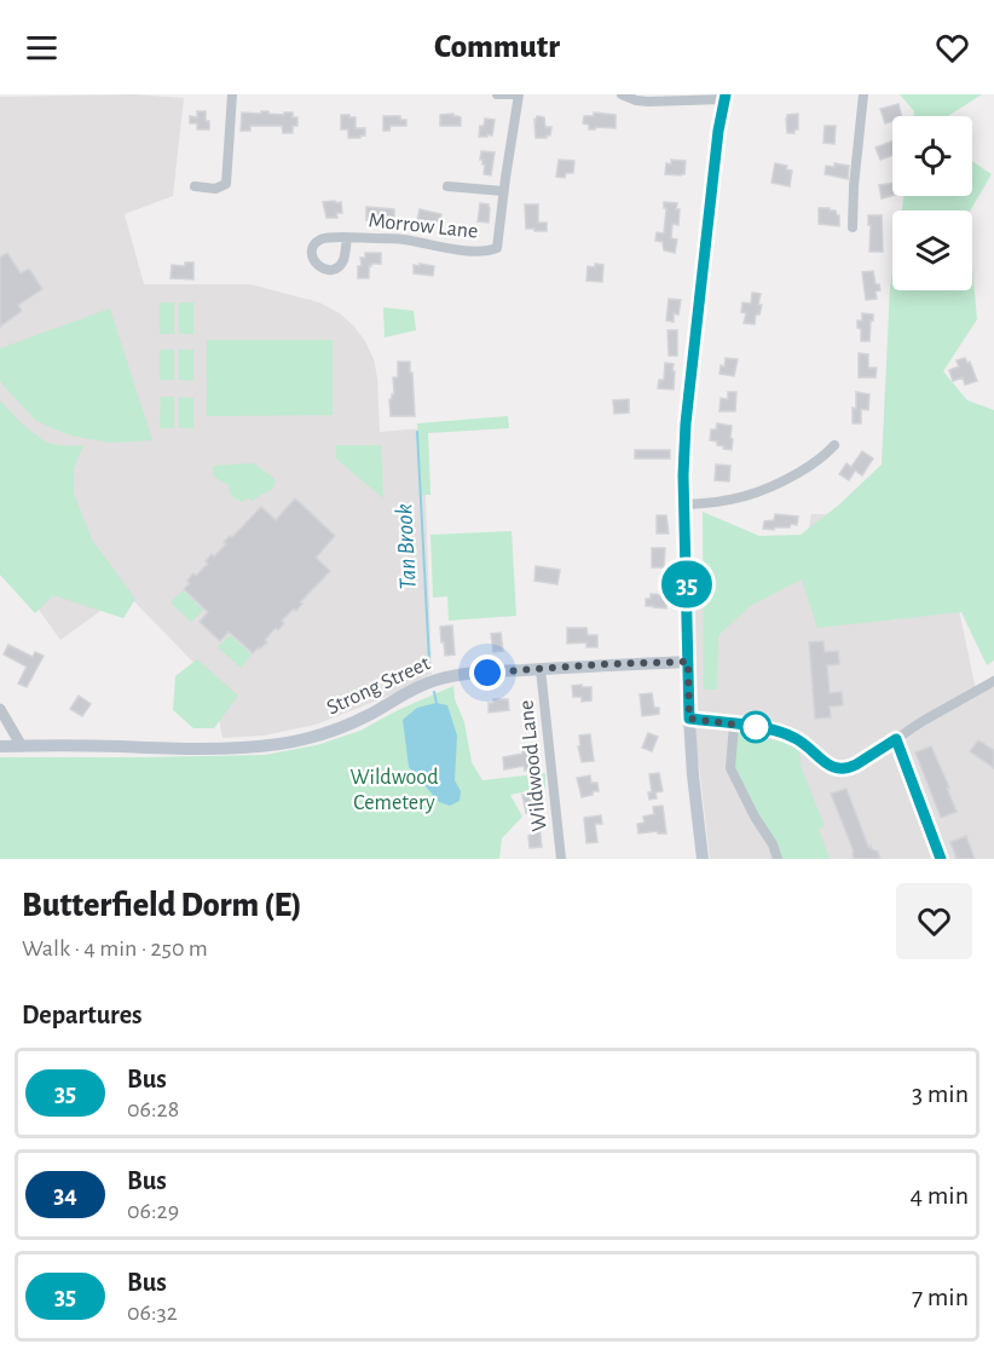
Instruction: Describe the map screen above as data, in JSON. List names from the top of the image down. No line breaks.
{"streets":{"main road":["Strong Street"],"street":["Morrow Lane","Wildwood Lane"]},"crossings":[["Strong Street","Wildwood Lane"]],"water":["Tan Brook"],"parks":["Wildwood Cemetery"],"lines":["bus line 35"],"page":{"header":"Commutr","on_map":"35","heading":[["Butterfield Dorm (E)","Walk · 4 min · 250 m"],"Departures"],"list":[{"mark":"35","name":"Bus","note":"06:28","value":"3 min"},{"mark":"34","name":"Bus","note":"06:29","value":"4 min"},{"mark":"35","name":"Bus","note":"06:32","value":"7 min"}]}}
